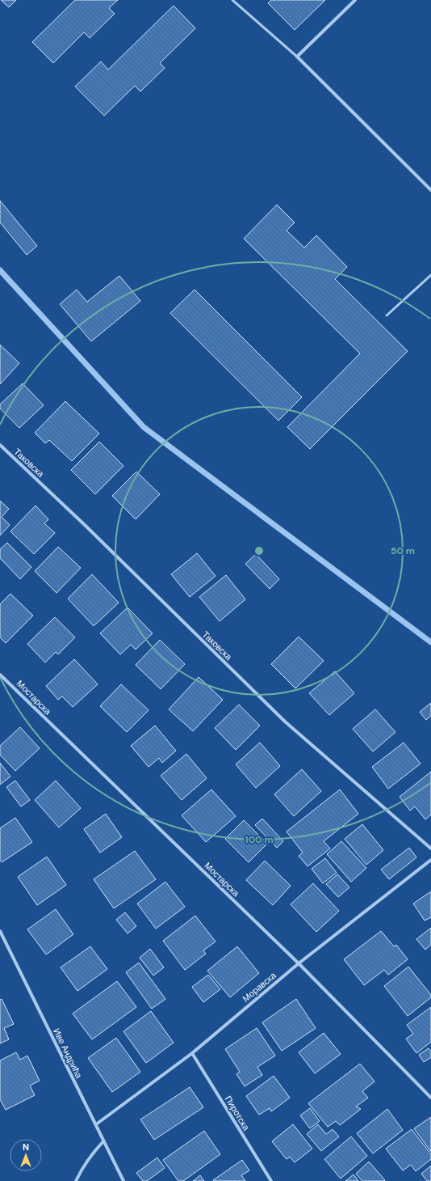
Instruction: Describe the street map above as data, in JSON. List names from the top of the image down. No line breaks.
{"streets":{"street":["Таковска","Мостарска","Моравска","Иве Андрића","Пиротска"]},"crossings":[["Мостарска","Моравска"],["Моравска","Иве Андрића"],["Моравска","Пиротска"]],"north":"top","rings":["50 m","100 m"]}
